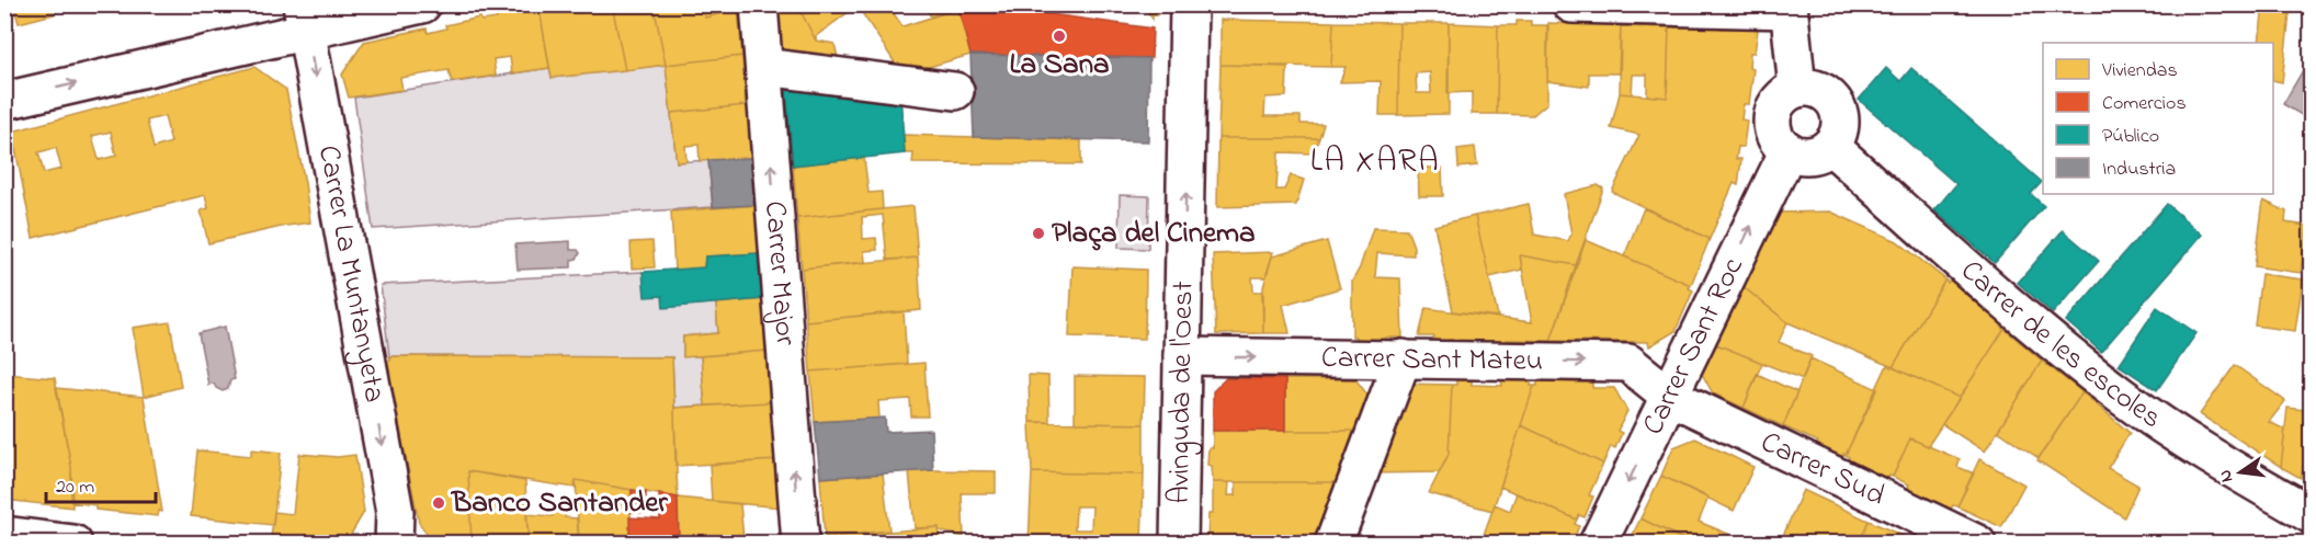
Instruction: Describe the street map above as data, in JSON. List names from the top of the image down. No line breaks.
{"streets":{"street":["Carrer La Muntanyeta","Carrer Major","Carrer de les escoles","Carrer Sant Roc","Carrer Sant Mateu","Avinguda de l'Oest","Carrer Sud"]},"crossings":[["Carrer de les escoles","Carrer Sant Roc"],["Carrer Sant Roc","Carrer Sant Mateu"],["Carrer Sant Roc","Carrer Sud"],["Carrer Sant Mateu","Avinguda de l'Oest"],["Carrer Sant Mateu","Carrer Sud"]],"one_way":["Carrer La Muntanyeta","Carrer Major","Carrer Sant Mateu","Avinguda de l'Oest"],"districts":["LA XARA"],"places":["La Sana","Plaça del Cinema","Banco Santander"],"legend":["Viviendas","Comercios","Público","Industria"],"scale_bar":"20 m","north":"left"}
